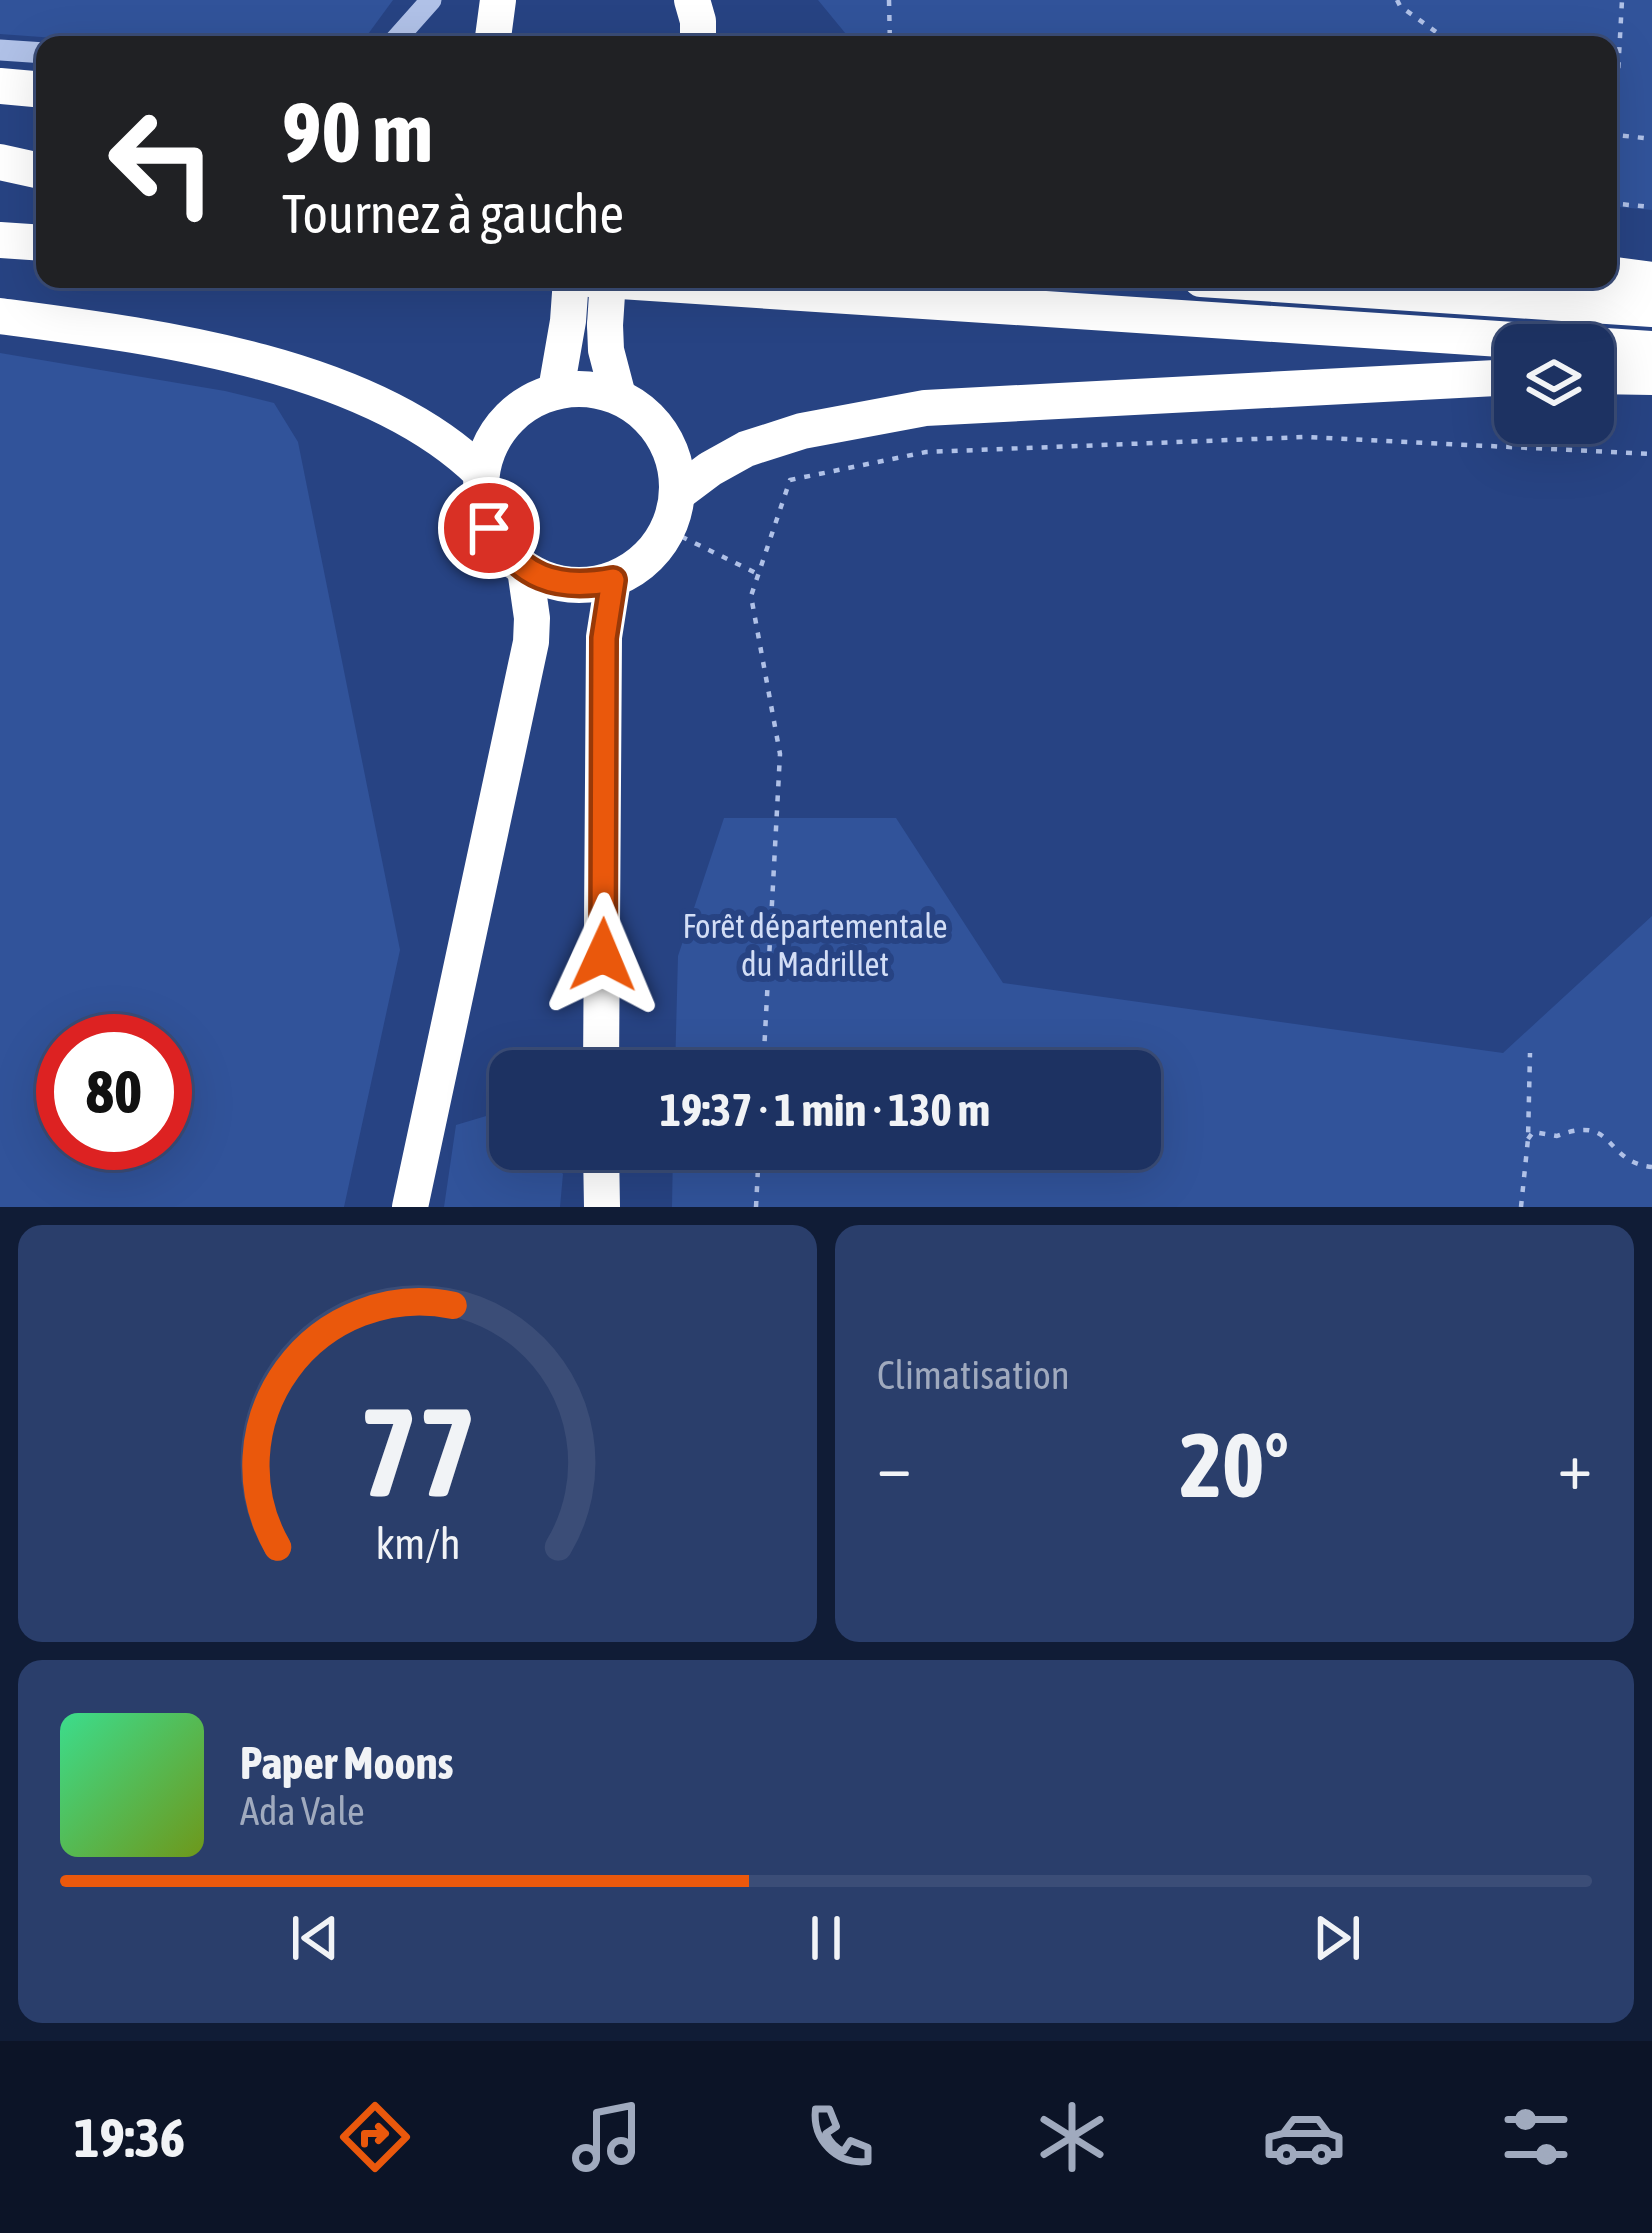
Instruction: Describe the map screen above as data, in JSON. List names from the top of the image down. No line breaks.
{"parks":["Forêt départementale du Madrillet"],"page":{"turn":["90 m","Tournez à gauche"],"limit":"80","trip":"19:37 · 1 min · 130 m","tile":"Climatisation","heat":["−","20°","+"],"song":["Paper Moons","Ada Vale"],"tabs":"19:36","gauge":["77","km/h"]}}
